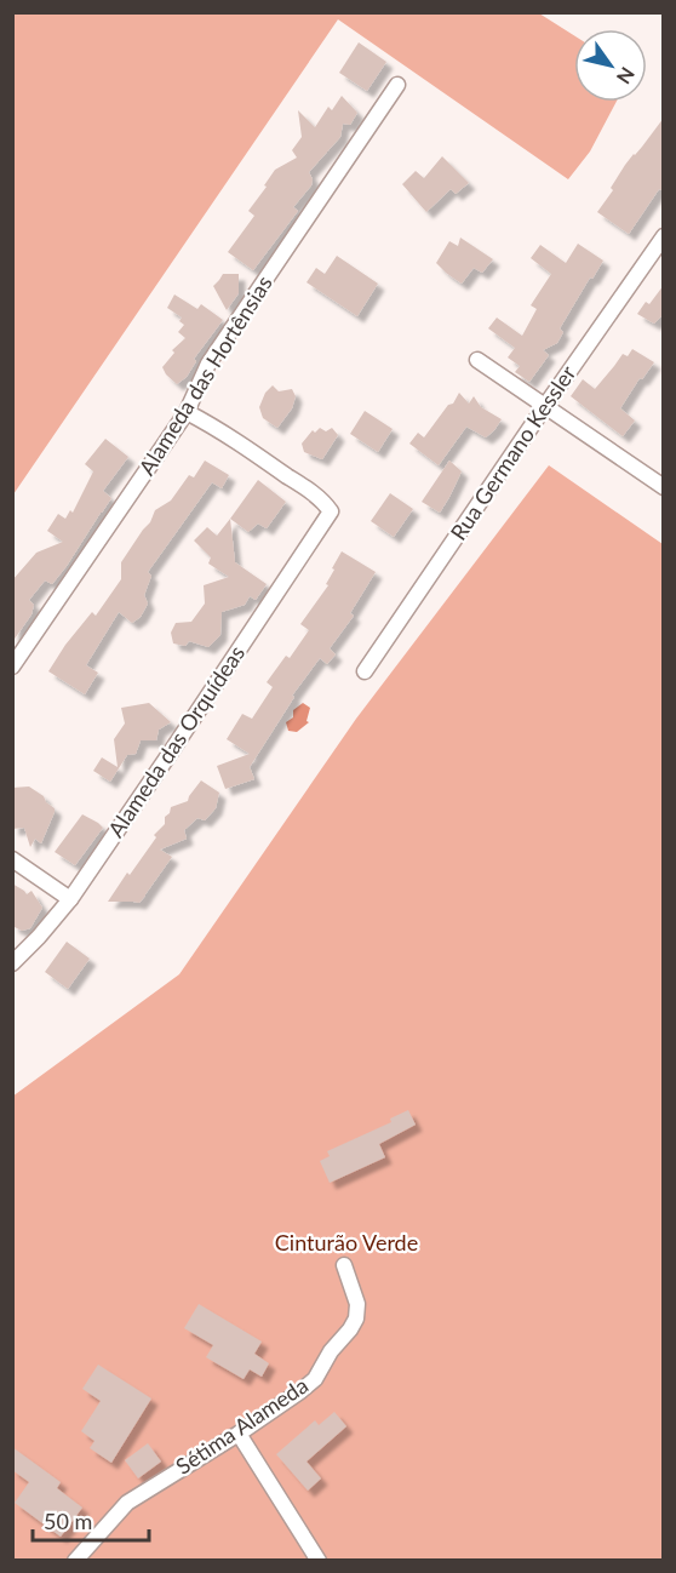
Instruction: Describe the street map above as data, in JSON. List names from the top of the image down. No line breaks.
{"streets":{"street":["Alameda das Hortênsias","Rua Germano Kessler","Alameda das Orquídeas","Sétima Alameda"]},"crossings":[["Alameda das Hortênsias","Alameda das Orquídeas"]],"parks":["Cinturão Verde"],"scale_bar":"50 m","north":"bottom right"}
